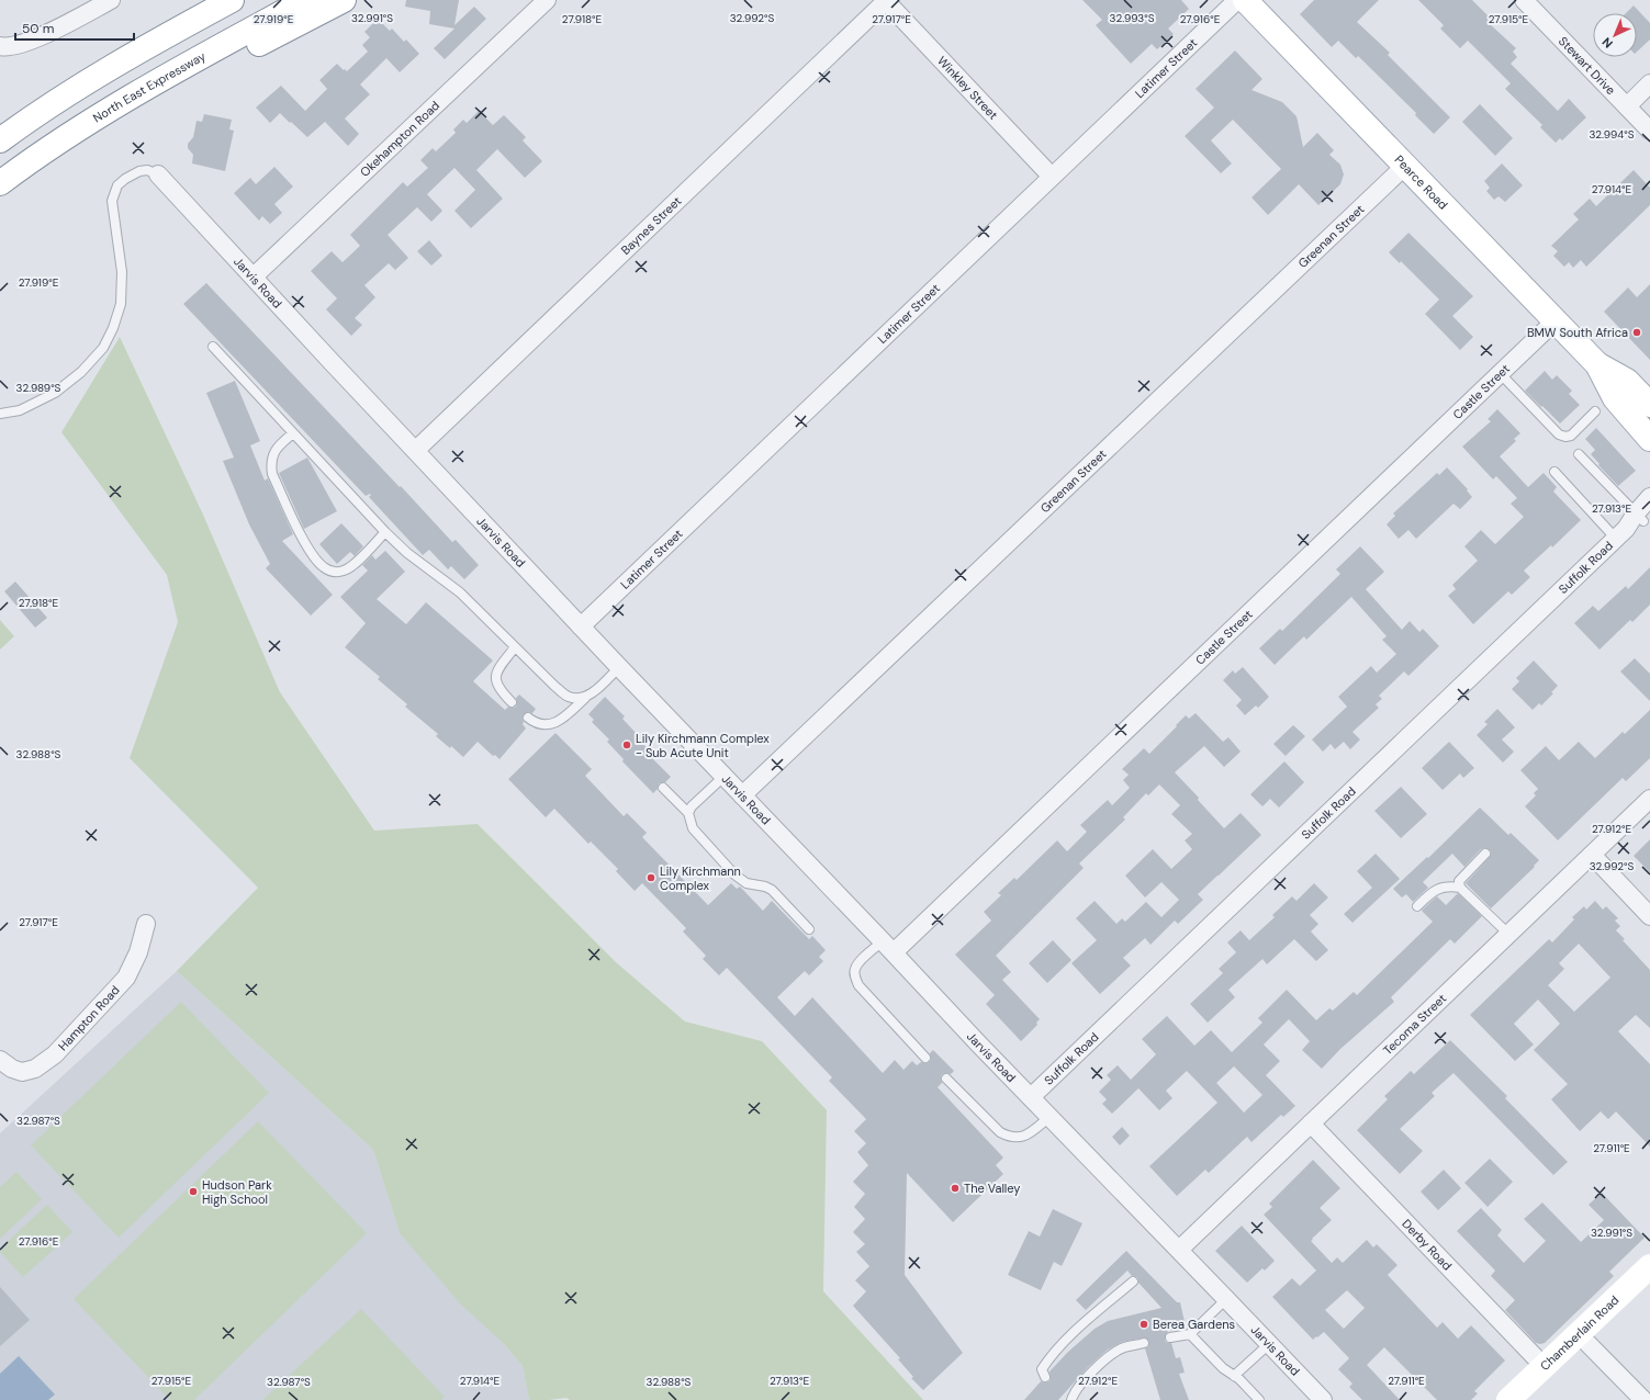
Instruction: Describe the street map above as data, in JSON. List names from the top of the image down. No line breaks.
{"streets":{"main road":["North East Expressway","Pearce Road","Chamberlain Road"],"street":["Stewart Drive","Latimer Street","Winkley Street","Okehampton Road","Baynes Street","Greenan Street","Jarvis Road","Castle Street","Suffolk Road","Hampton Road","Tecoma Street","Derby Road"]},"crossings":[["Latimer Street","Winkley Street"],["Latimer Street","Jarvis Road"],["Winkley Street","Baynes Street"],["Okehampton Road","Jarvis Road"],["Pearce Road","Greenan Street"],["Pearce Road","Castle Street"],["Baynes Street","Jarvis Road"],["Greenan Street","Jarvis Road"],["Jarvis Road","Castle Street"],["Jarvis Road","Suffolk Road"],["Jarvis Road","Tecoma Street"],["Tecoma Street","Derby Road"],["Derby Road","Chamberlain Road"]],"places":["BMW South Africa","Lily Kirchmann Complex - Sub Acute Unit","Lily Kirchmann Complex","The Valley","Hudson Park High School","Berea Gardens"],"scale_bar":"50 m","north":"bottom left","coordinates":["32.991°S","32.993°S","32.992°S","27.919°E","27.918°E","27.917°E","27.916°E","27.915°E","32.994°S","27.914°E","32.989°S","27.913°E","32.988°S","27.912°E","32.987°S","27.911°E"]}
